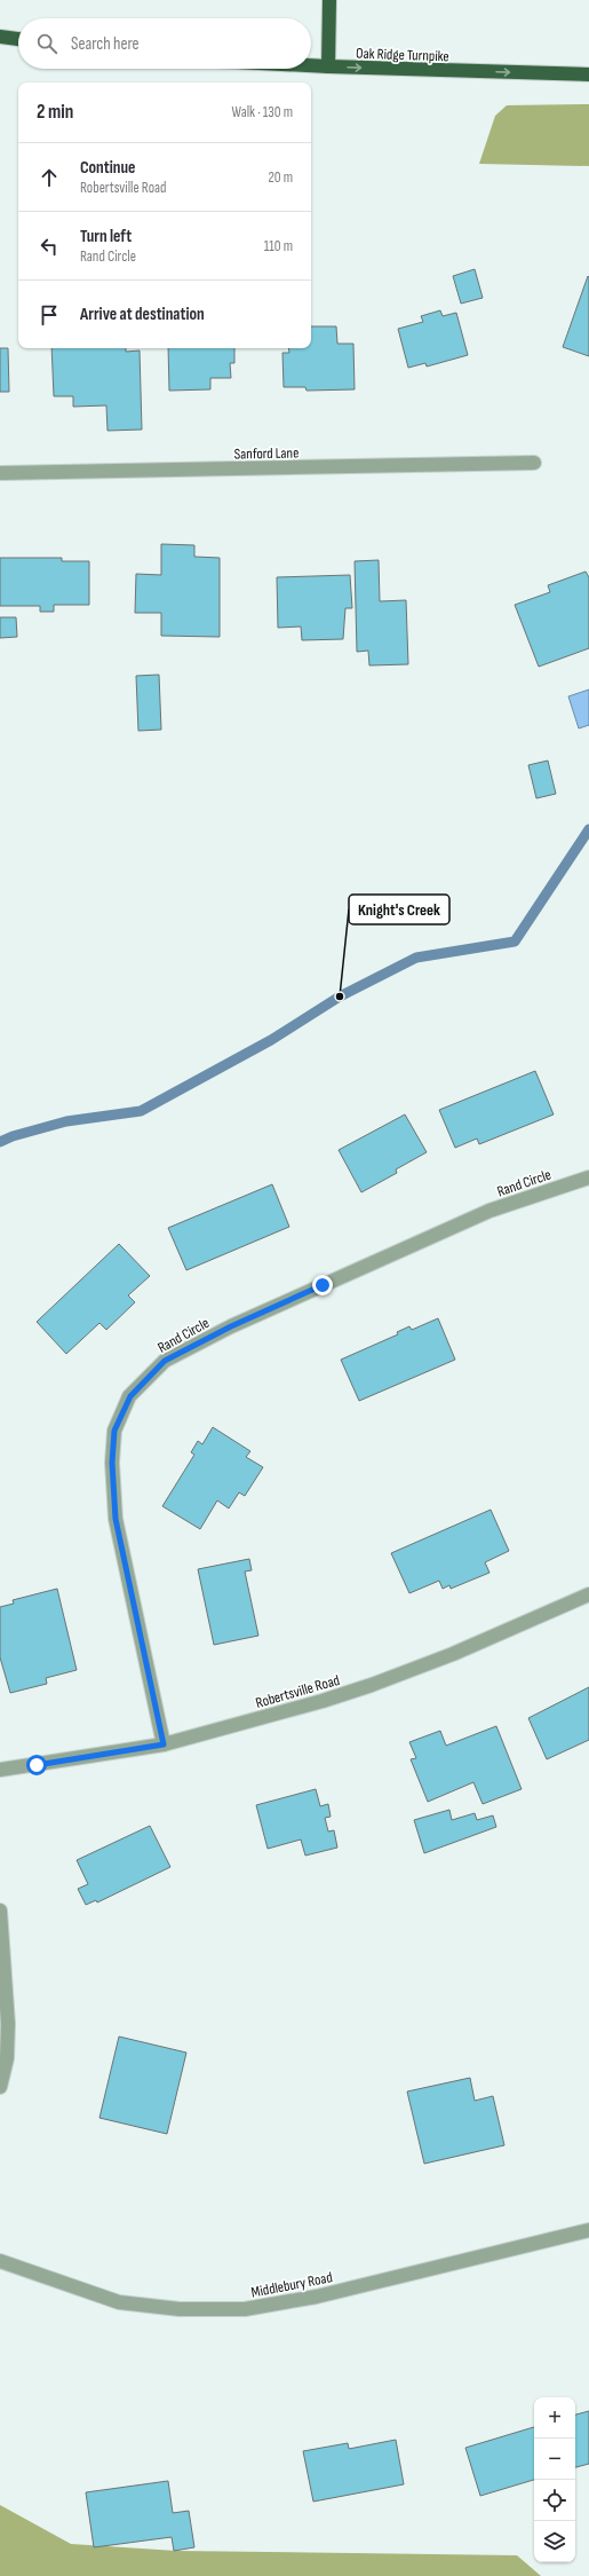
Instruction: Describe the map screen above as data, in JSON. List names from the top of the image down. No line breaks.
{"streets":{"highway":["Oak Ridge Turnpike"],"street":["Sanford Lane","Rand Circle","Robertsville Road","Middlebury Road"]},"crossings":[["Rand Circle","Robertsville Road"]],"one_way":["Oak Ridge Turnpike"],"places":["Knight's Creek"],"page":{"search":"Search here","heading":["2 min","Walk · 130 m"],"list":[["Continue","Robertsville Road","20 m"],["Turn left","Rand Circle","110 m"],"Arrive at destination"],"map_buttons":["+","−"]}}
